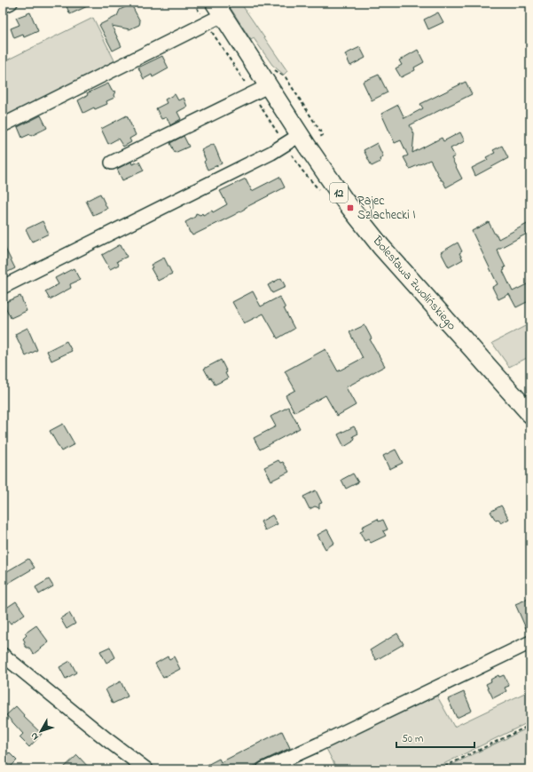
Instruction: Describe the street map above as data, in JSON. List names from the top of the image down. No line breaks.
{"streets":{"main road":["12","Bolesława Zwolińskiego"]},"places":{"transit":["Rajec Szlachecki I"]},"scale_bar":"50 m","north":"bottom left"}
